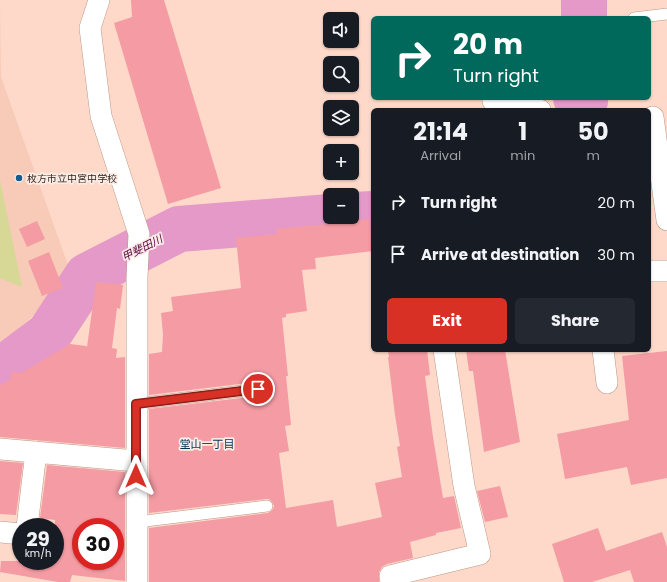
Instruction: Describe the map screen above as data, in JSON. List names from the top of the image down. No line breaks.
{"districts":["堂山一丁目"],"water":["甲斐田川"],"places":["枚方市立中宮中学校"],"page":{"map_buttons":["+","−"],"turn":["20 m","Turn right"],"eta":["21:14","Arrival","1","min","50","m"],"list":[{"name":"Turn right","value":"20 m"},{"name":"Arrive at destination","value":"30 m"}],"buttons":["Exit","Share"],"speed":"29 km/h","limit":"30"}}
